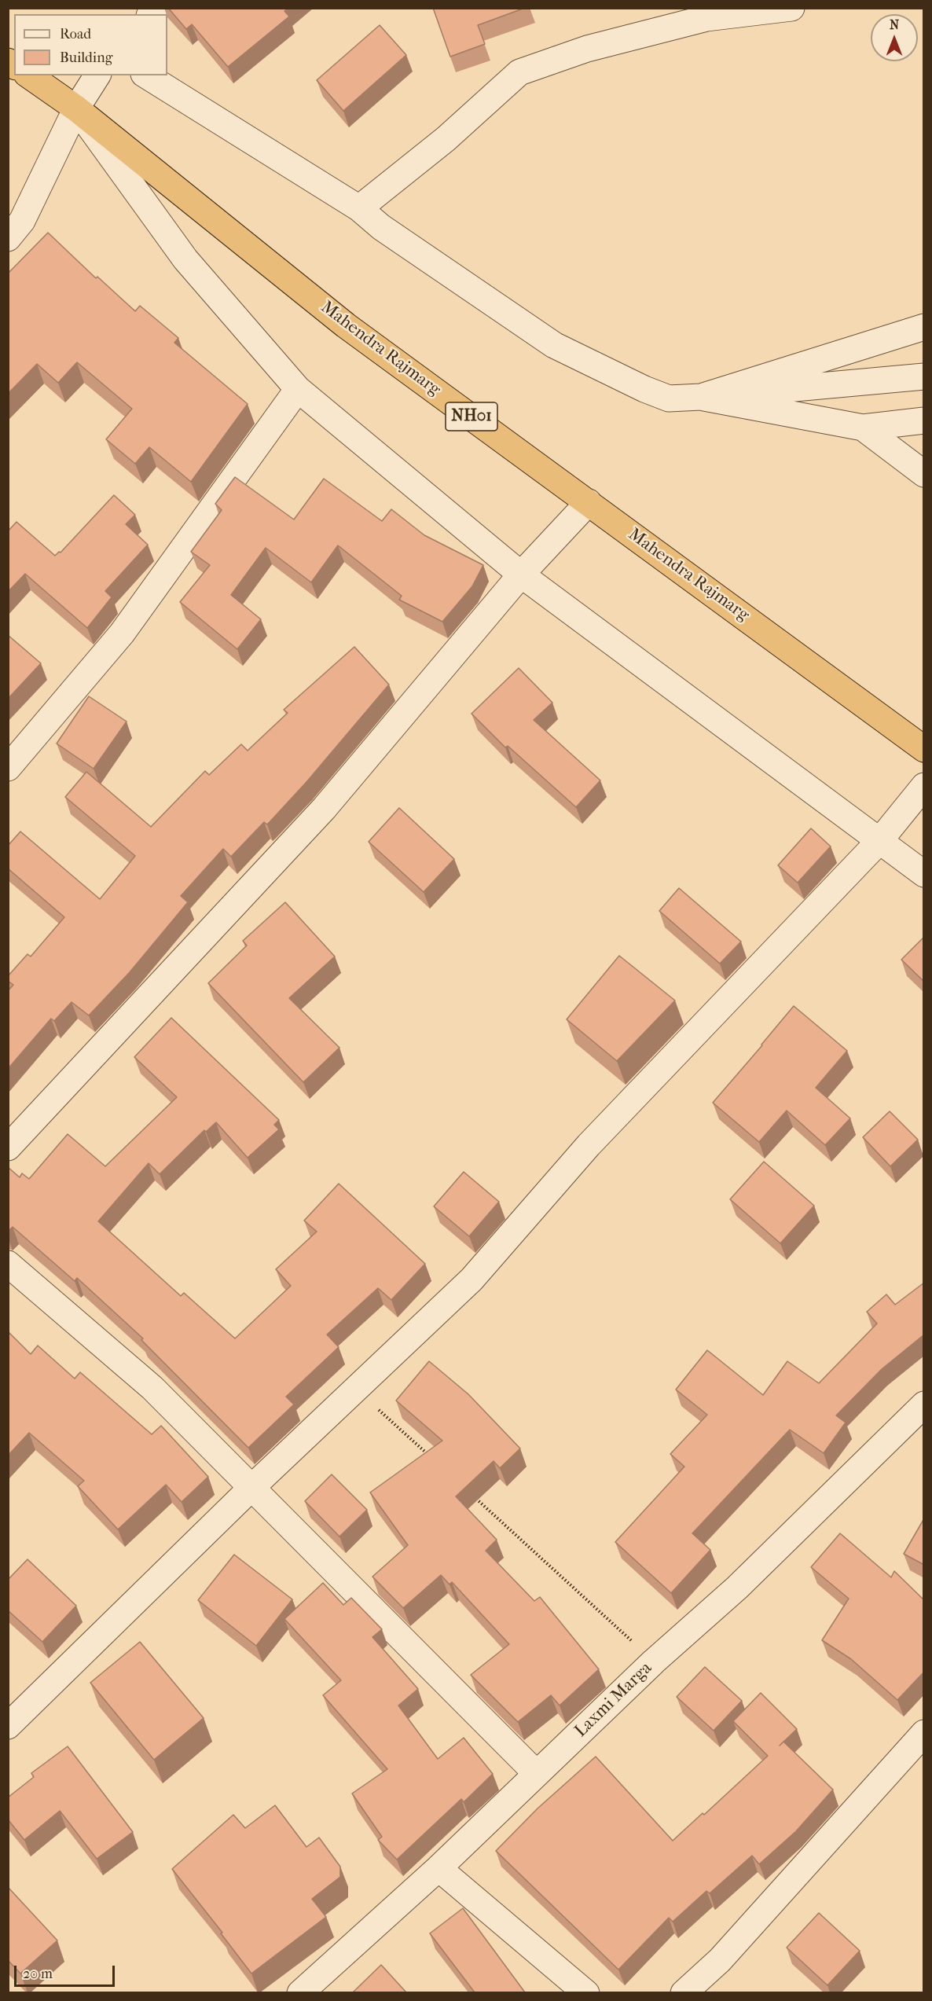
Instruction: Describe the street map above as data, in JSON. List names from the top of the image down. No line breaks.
{"streets":{"highway":["Mahendra Rajmarg","NH01"],"street":["Laxmi Marga"]},"legend":["Road","Building"],"scale_bar":"20 m","north":"top"}
